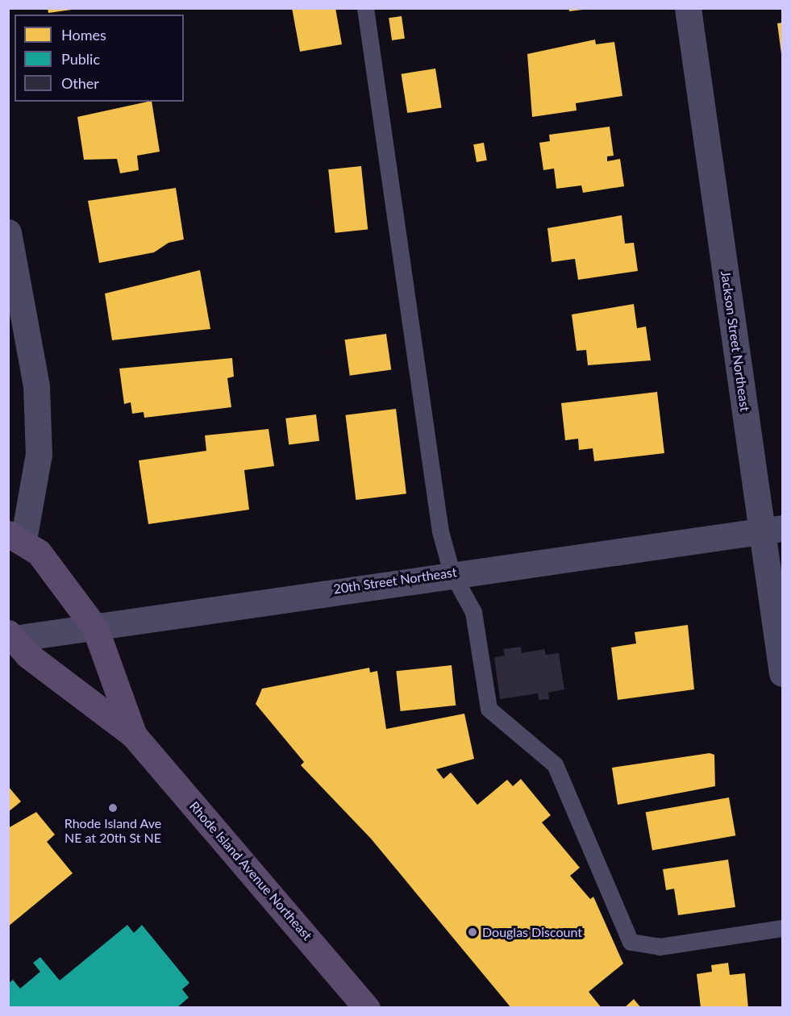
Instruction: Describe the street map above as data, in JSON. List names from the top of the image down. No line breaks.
{"streets":{"main road":["Rhode Island Avenue Northeast"],"street":["Jackson Street Northeast","20th Street Northeast"]},"crossings":[["Jackson Street Northeast","20th Street Northeast"],["20th Street Northeast","Rhode Island Avenue Northeast"]],"places":["Rhode Island Ave NE at 20th St NE","Douglas Discount"],"legend":["Homes","Public","Other"]}
